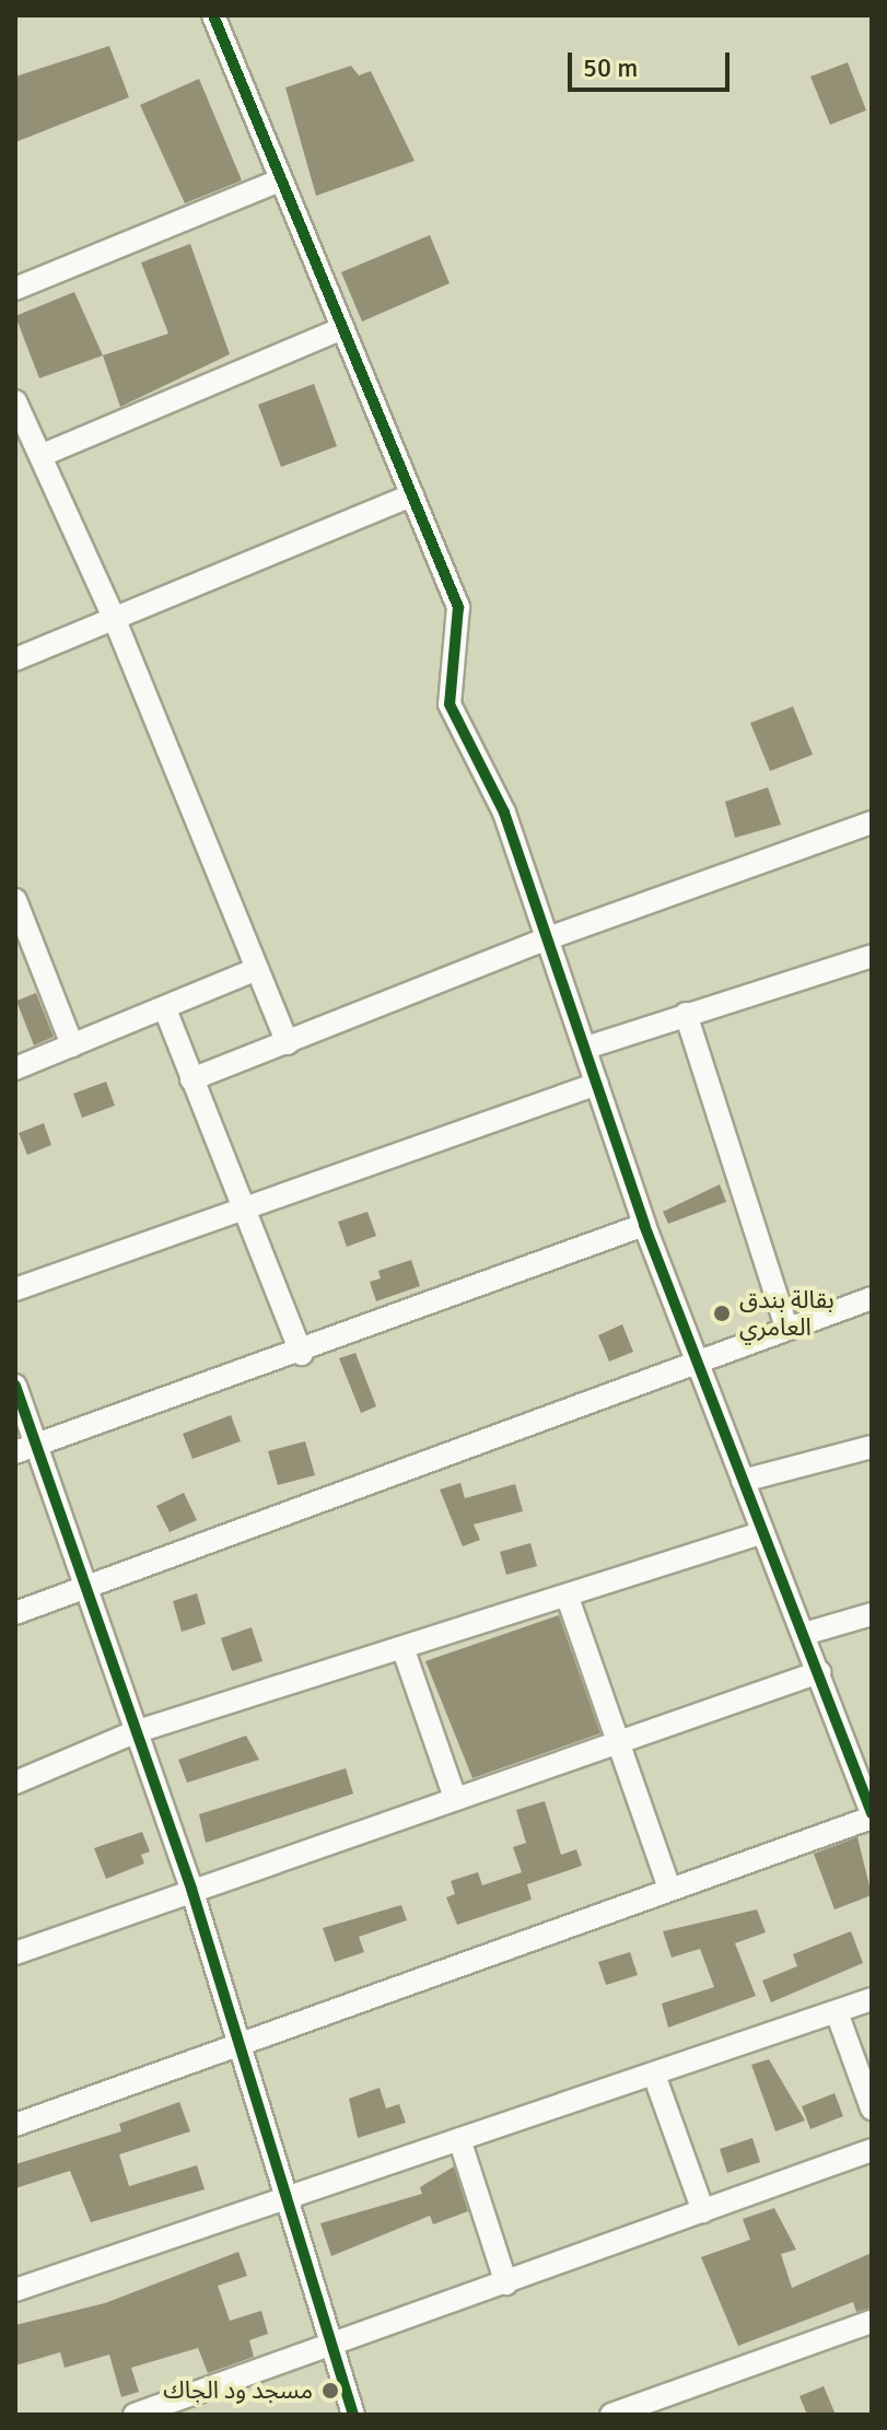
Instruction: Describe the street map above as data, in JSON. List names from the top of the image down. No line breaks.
{"places":["بقالة بندق العامري","مسجد ود الجاك"],"scale_bar":"50 m"}
